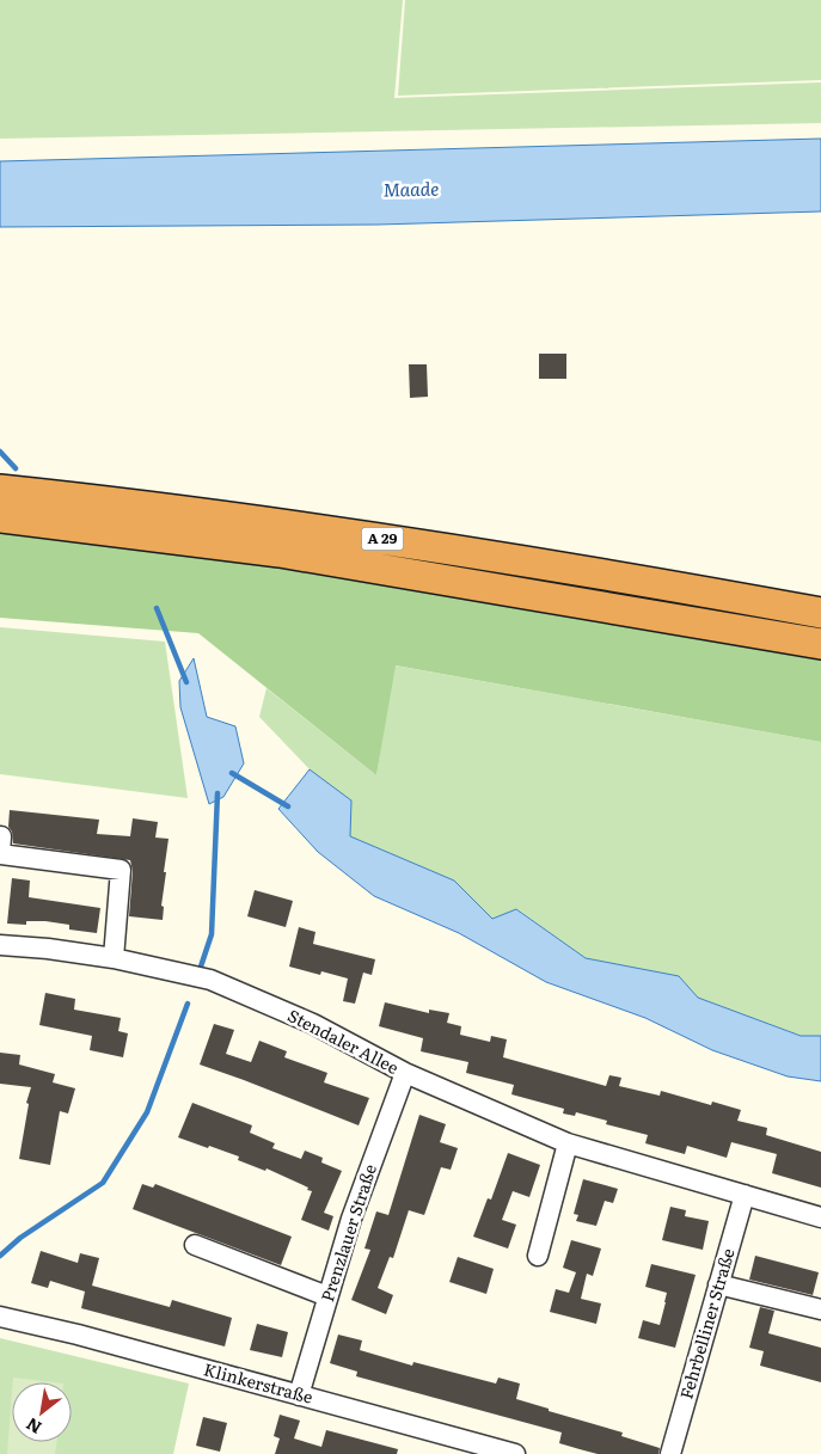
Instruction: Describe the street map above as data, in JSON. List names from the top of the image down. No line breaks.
{"streets":{"highway":["A 29"],"street":["Stendaler Allee","Prenzlauer Straße","Fehrbelliner Straße","Klinkerstraße"]},"crossings":[["Stendaler Allee","Prenzlauer Straße"],["Stendaler Allee","Fehrbelliner Straße"],["Prenzlauer Straße","Klinkerstraße"]],"water":["Maade"],"north":"bottom left"}
